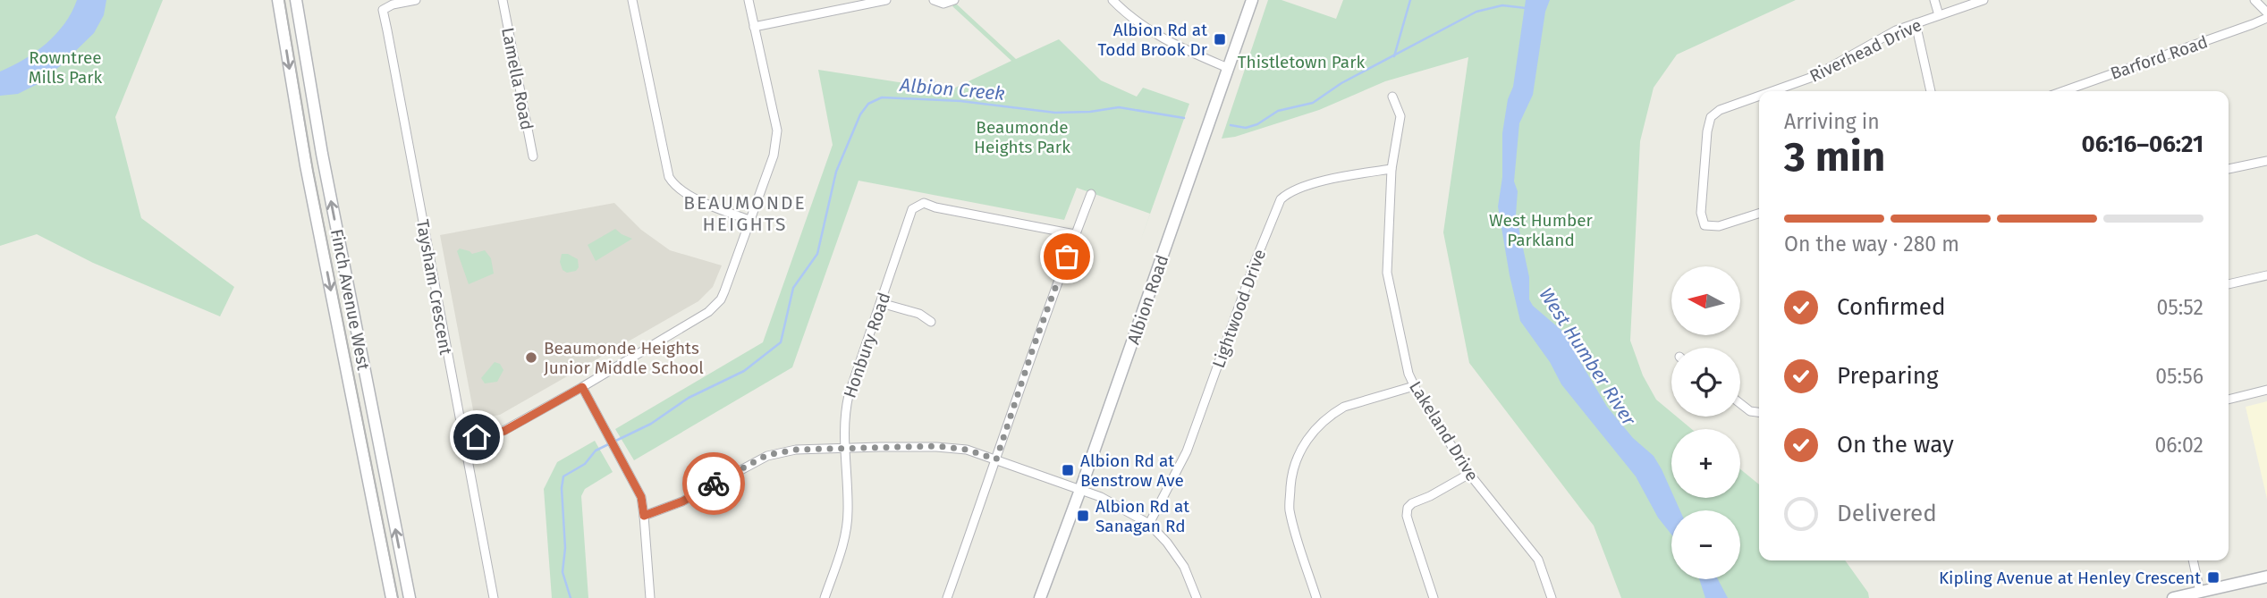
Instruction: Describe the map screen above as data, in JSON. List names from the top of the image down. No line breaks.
{"streets":{"main road":["Finch Avenue West","Albion Road"],"street":["Riverhead Drive","Barford Road","Lamella Road","Taysham Crescent","Lightwood Drive","Honbury Road","Lakeland Drive"]},"crossings":[["Lightwood Drive","Lakeland Drive"]],"districts":["BEAUMONDE HEIGHTS"],"water":["Albion Creek","West Humber River"],"parks":["Rowntree Mills Park","Thistletown Park","Beaumonde Heights Park","West Humber Parkland"],"places":{"transit":["Albion Rd at Todd Brook Dr","Albion Rd at Benstrow Ave","Albion Rd at Sanagan Rd","Kipling Avenue at Henley Crescent"],"other":["Beaumonde Heights Junior Middle School"]},"north":"left","page":{"heading":["3 min","Arriving in","06:16–06:21"],"bar":"On the way · 280 m","map_buttons":["+","−"],"list":[["Confirmed","05:52"],["Preparing","05:56"],["On the way","06:02"],"Delivered"]}}
